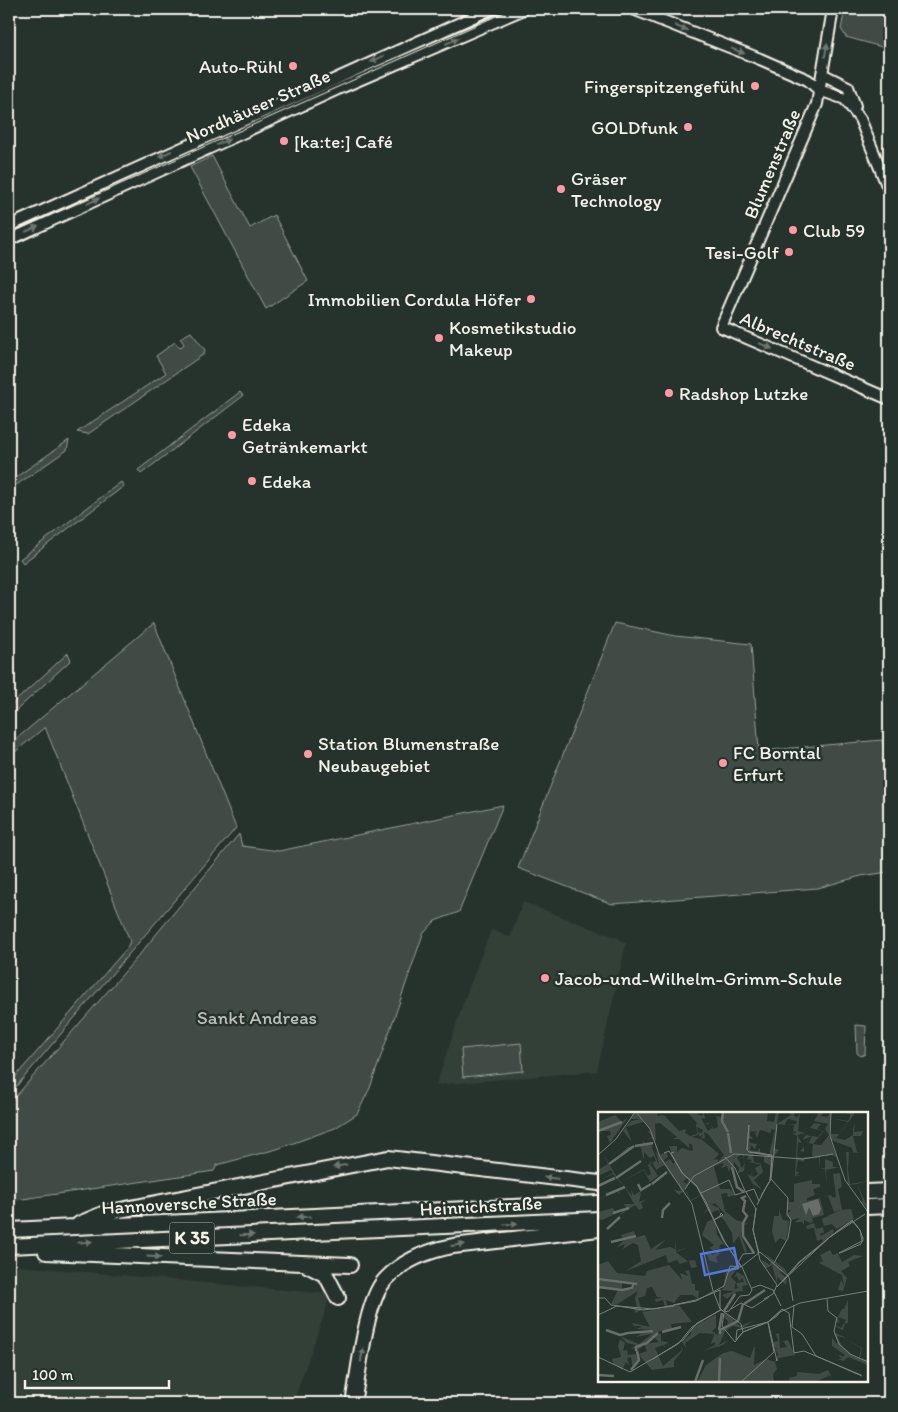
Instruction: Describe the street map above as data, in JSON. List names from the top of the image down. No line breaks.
{"streets":{"highway":["Hannoversche Straße","Heinrichstraße","K 35"],"main road":["Nordhäuser Straße","Blumenstraße","Albrechtstraße"]},"crossings":[["Blumenstraße","Albrechtstraße"],["Hannoversche Straße","Heinrichstraße"]],"one_way":["Albrechtstraße"],"parks":["Sankt Andreas"],"places":["Auto-Rühl","Fingerspitzengefühl","GOLDfunk","[ka:te:] Café","Gräser Technology","Club 59","Tesi-Golf","Immobilien Cordula Höfer","Kosmetikstudio Makeup","Radshop Lutzke","Edeka Getränkemarkt","Edeka","Station Blumenstraße Neubaugebiet","FC Borntal Erfurt","Jacob-und-Wilhelm-Grimm-Schule"],"scale_bar":"100 m"}
